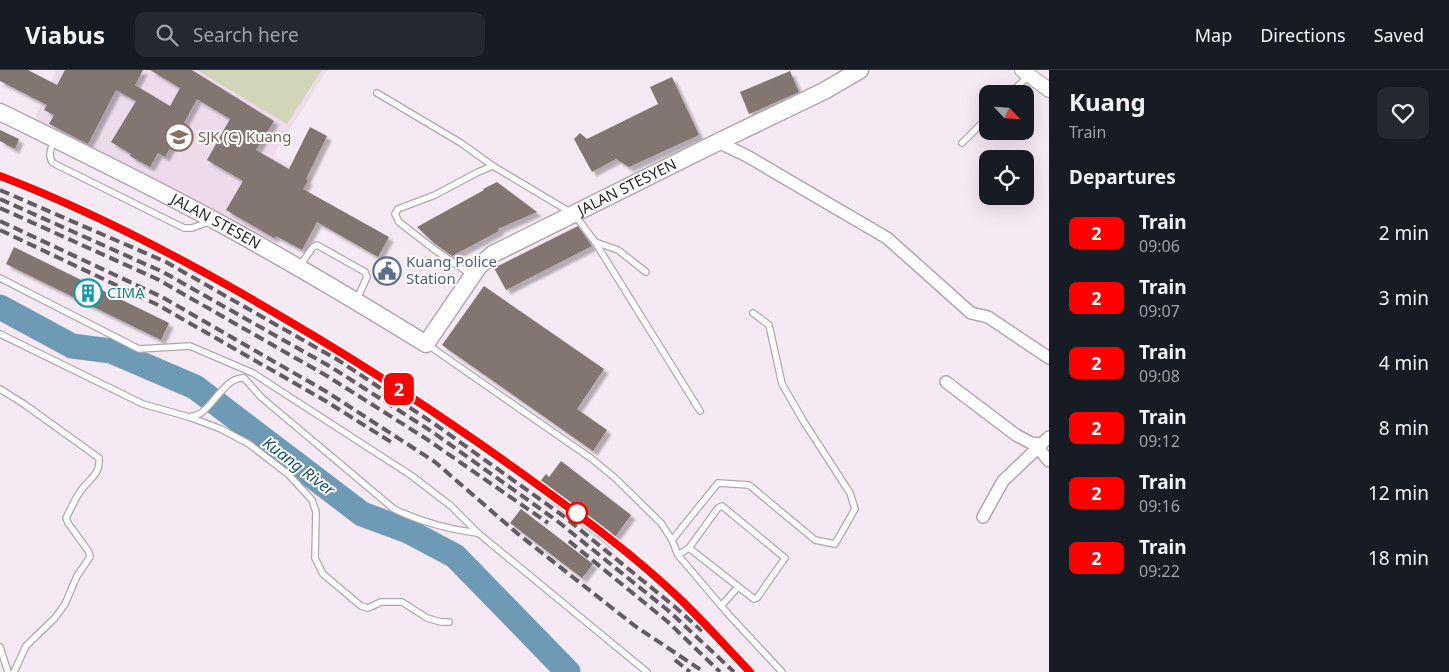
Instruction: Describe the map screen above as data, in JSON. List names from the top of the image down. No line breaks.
{"streets":{"main road":["JALAN STESYEN","JALAN STESEN"]},"crossings":[["JALAN STESYEN","JALAN STESEN"]],"water":["Kuang River"],"places":{"school or university":["SJK (C) Kuang"],"public building":["Kuang Police Station"],"building":["CIMA"]},"north":"bottom right","page":{"header":"Viabus","search":"Search here","nav":["Map","Directions","Saved"],"on_map":"2","heading":[["Kuang","Train"],"Departures"],"list":[{"mark":"2","name":"Train","note":"09:06","value":"2 min"},{"mark":"2","name":"Train","note":"09:07","value":"3 min"},{"mark":"2","name":"Train","note":"09:08","value":"4 min"},{"mark":"2","name":"Train","note":"09:12","value":"8 min"},{"mark":"2","name":"Train","note":"09:16","value":"12 min"},{"mark":"2","name":"Train","note":"09:22","value":"18 min"}]}}
